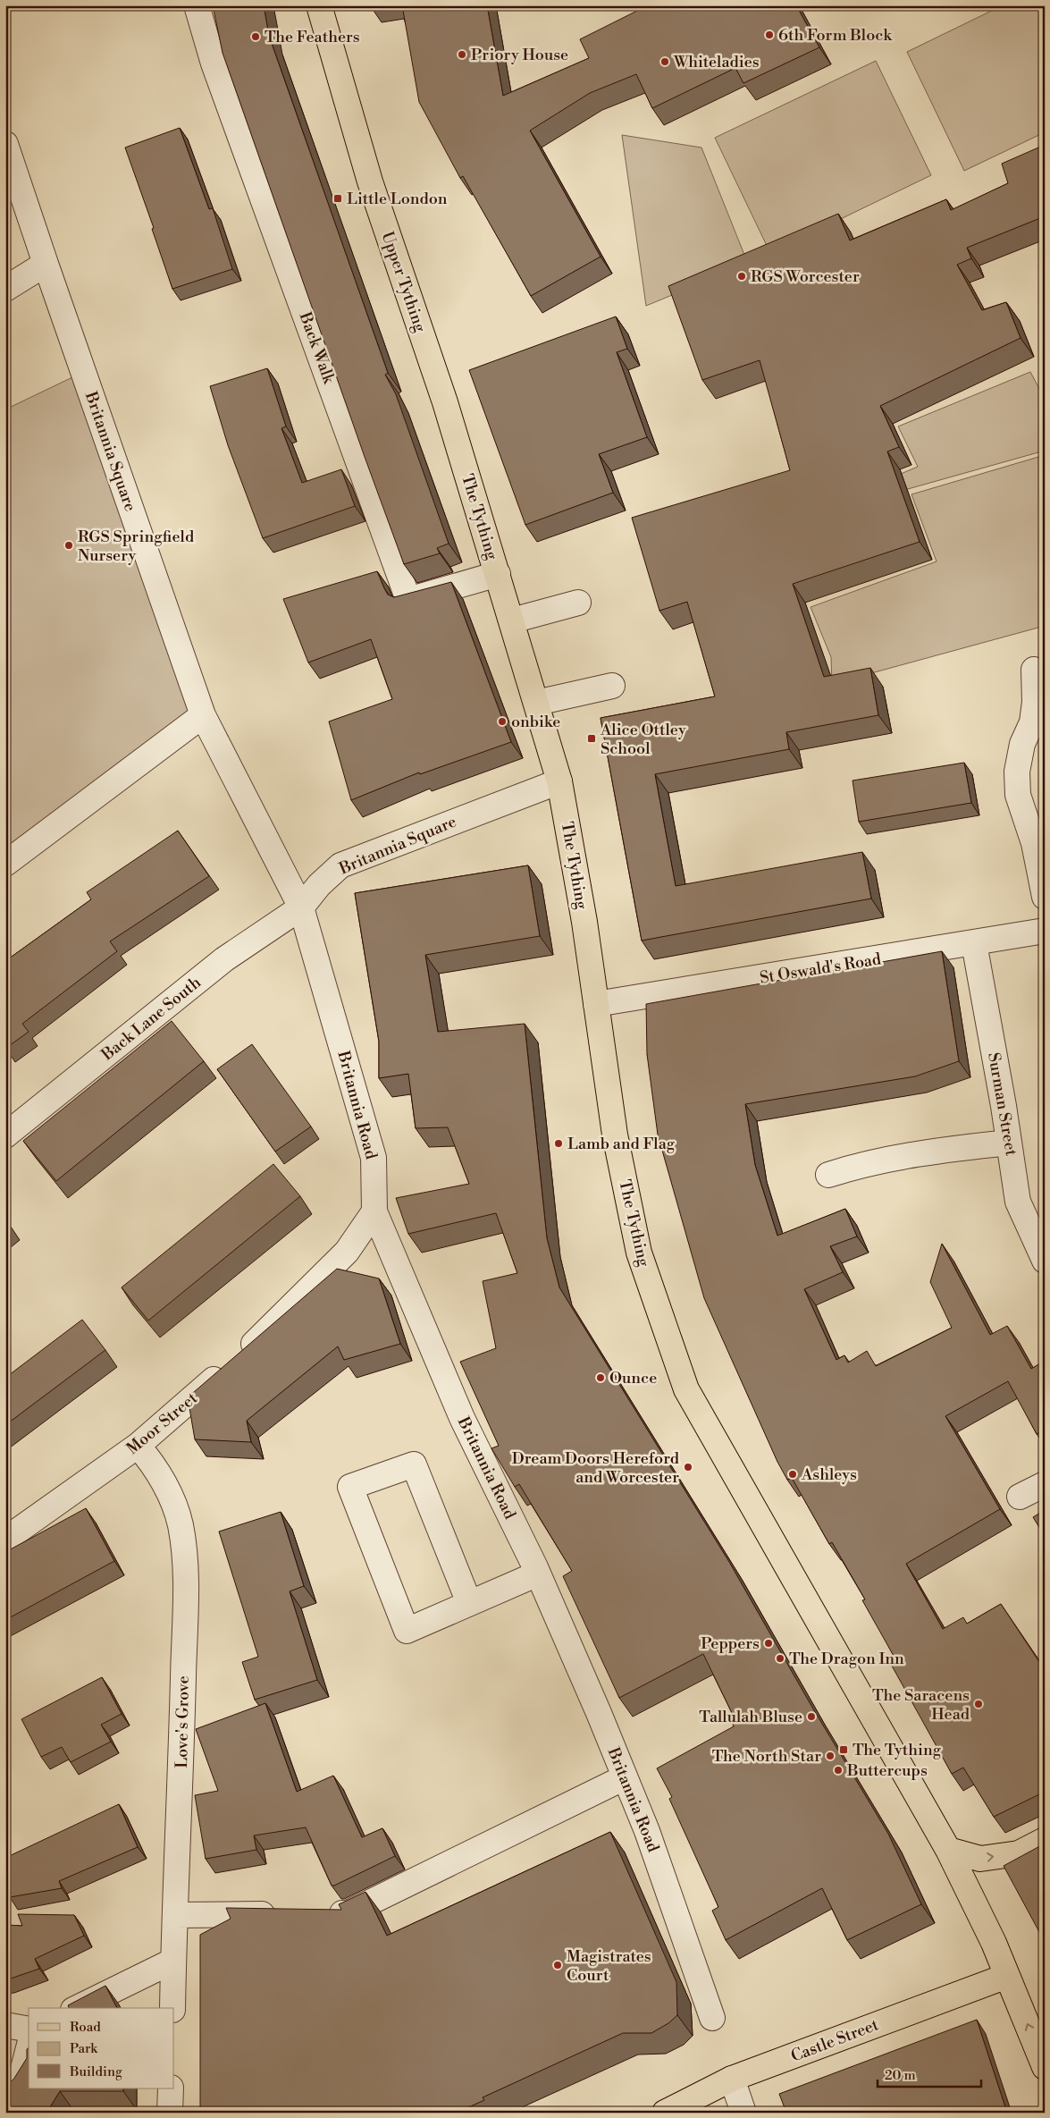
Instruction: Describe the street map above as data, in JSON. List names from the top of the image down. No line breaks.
{"streets":{"main road":["Upper Tything","The Tything","Castle Street"],"street":["Back Walk","Britannia Square","St Oswald's Road","Back Lane South","Surman Street","Britannia Road","Moor Street","Love's Grove"]},"crossings":[["Upper Tything","The Tything"],["Back Walk","The Tything"],["Britannia Square","The Tything"],["Britannia Square","Back Lane South"],["Britannia Square","Britannia Road"],["The Tything","St Oswald's Road"],["The Tything","Castle Street"],["St Oswald's Road","Surman Street"],["Back Lane South","Britannia Road"],["Britannia Road","Moor Street"],["Moor Street","Love's Grove"]],"places":{"other":["6th Form Block","The Feathers","Priory House","Whiteladies","RGS Worcester","RGS Springfield Nursery","onbike","Lamb and Flag","Ounce","Dream Doors Hereford and Worcester","Ashleys","Peppers","The Dragon Inn","The Saracens Head","Tallulah Bluse","The North Star","Buttercups","Magistrates Court"],"transit":["Little London","Alice Ottley School","The Tything"]},"legend":["Road","Park","Building"],"scale_bar":"20 m"}
